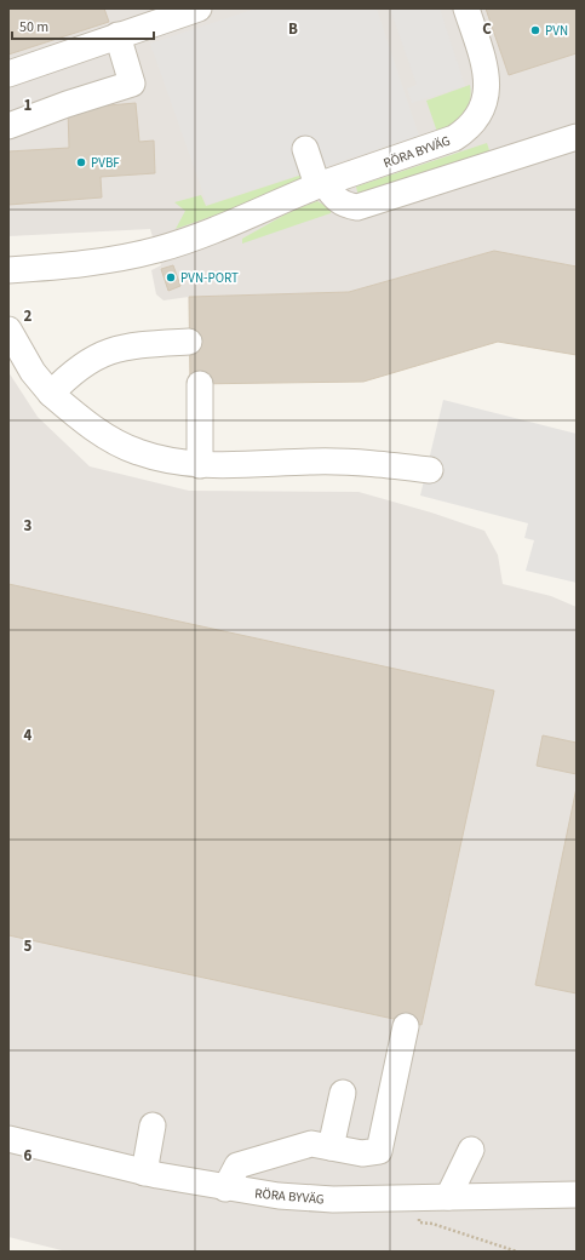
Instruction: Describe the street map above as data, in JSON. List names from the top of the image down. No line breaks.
{"streets":{"street":["RÖRA BYVÄG"]},"places":["PVN","PVBF","PVN-PORT"],"scale_bar":"50 m","grid":{"columns":["B","C"],"rows":["1","2","3","4","5","6"]}}
